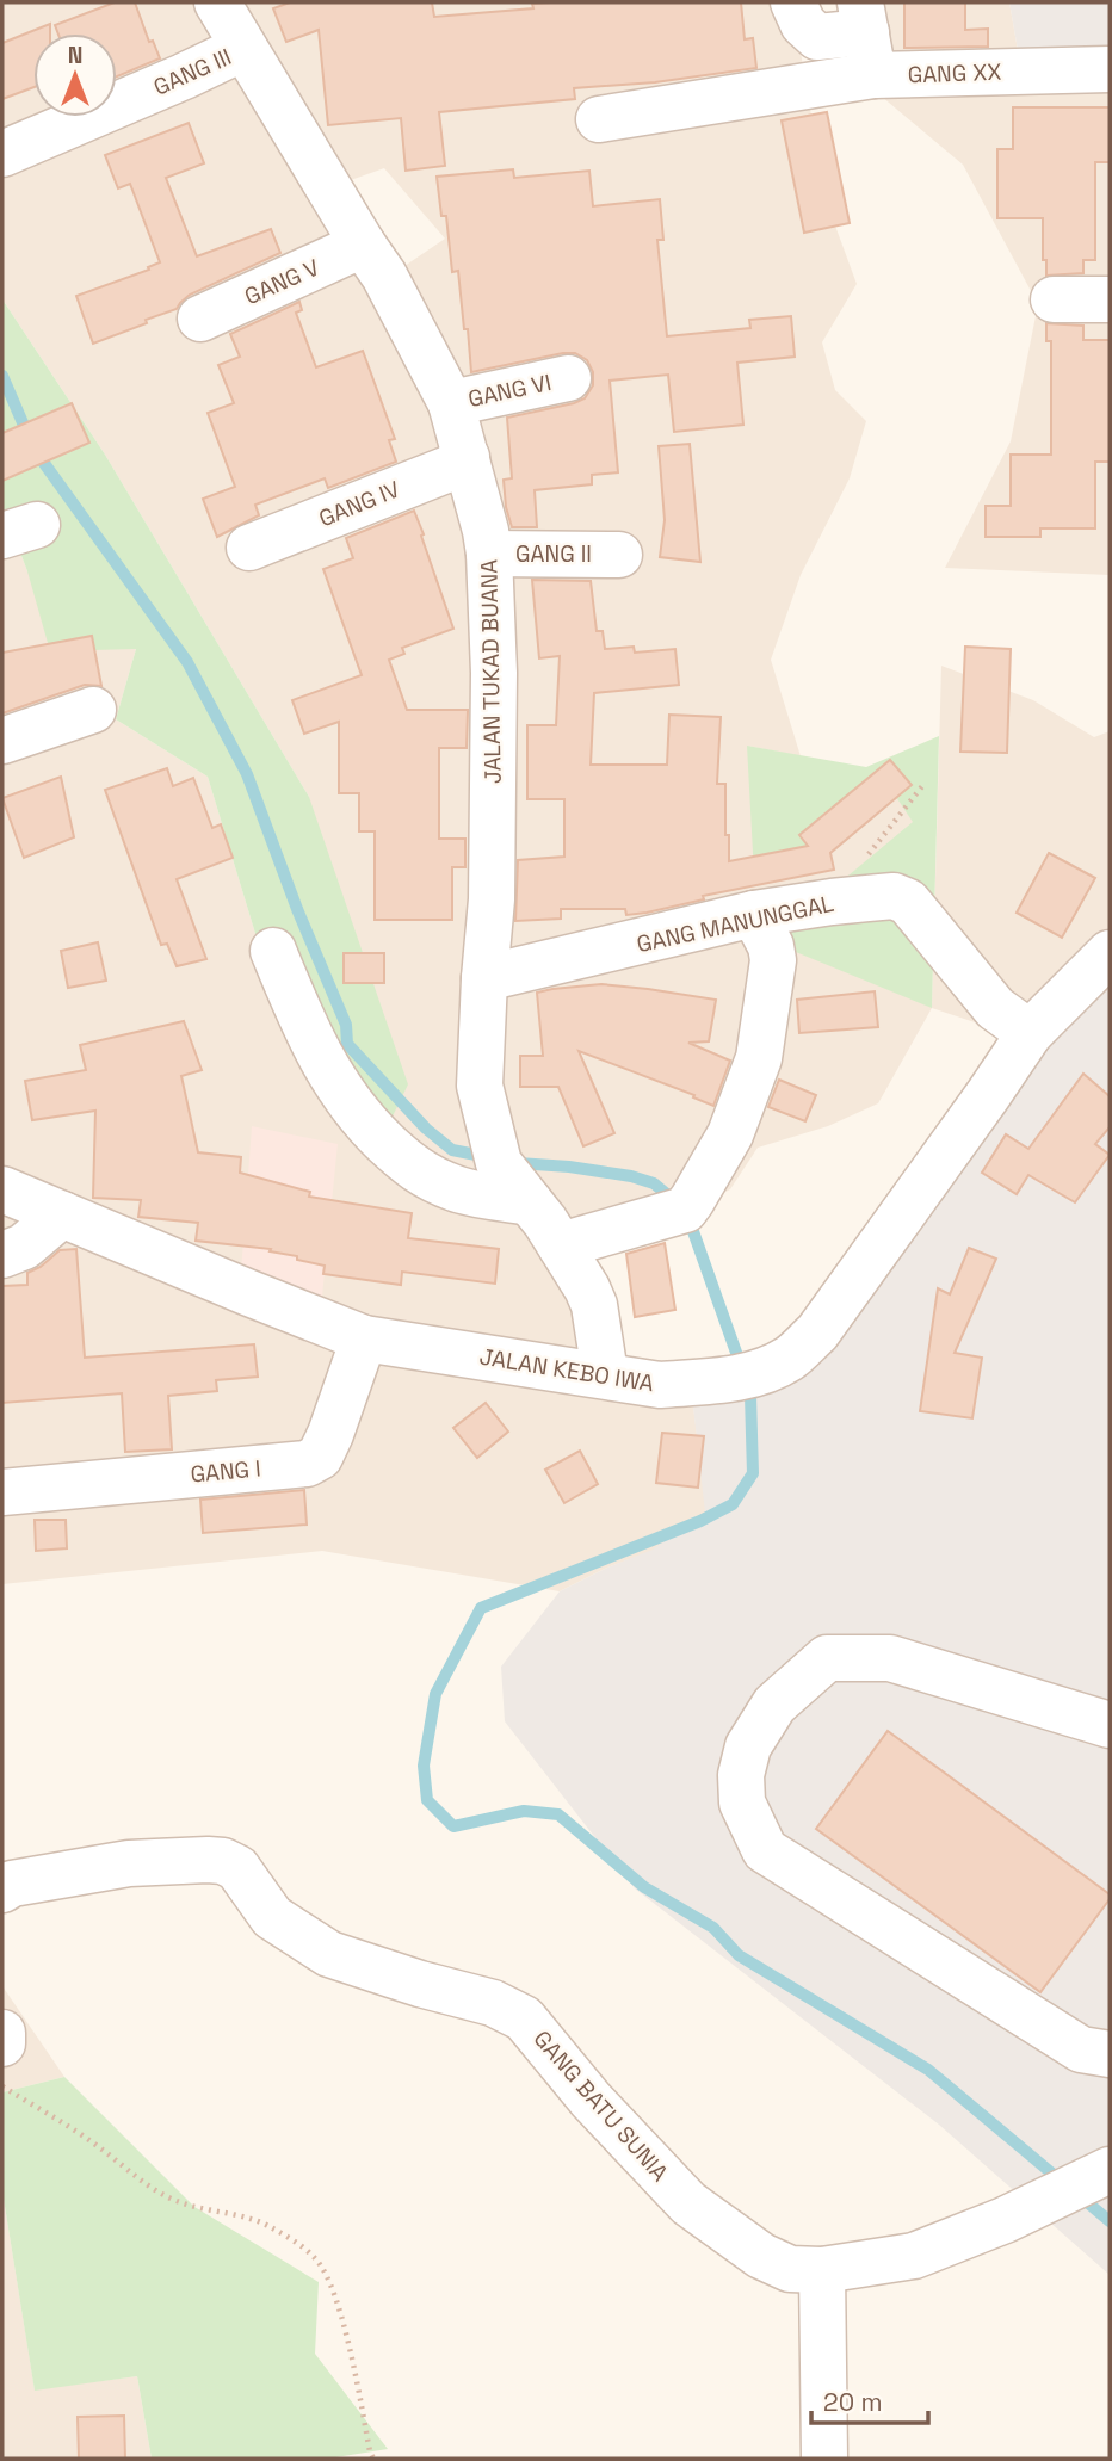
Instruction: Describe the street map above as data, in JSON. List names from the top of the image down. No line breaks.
{"streets":{"street":["GANG III","GANG XX","GANG V","GANG VI","GANG IV","GANG II","JALAN TUKAD BUANA","GANG MANUNGGAL","JALAN KEBO IWA","GANG I","GANG BATU SUNIA"]},"crossings":[["GANG III","JALAN TUKAD BUANA"],["GANG V","JALAN TUKAD BUANA"],["GANG VI","JALAN TUKAD BUANA"],["GANG IV","JALAN TUKAD BUANA"],["GANG II","JALAN TUKAD BUANA"],["JALAN TUKAD BUANA","GANG MANUNGGAL"],["JALAN TUKAD BUANA","JALAN KEBO IWA"],["GANG MANUNGGAL","JALAN KEBO IWA"],["JALAN KEBO IWA","GANG I"]],"scale_bar":"20 m","north":"top"}
